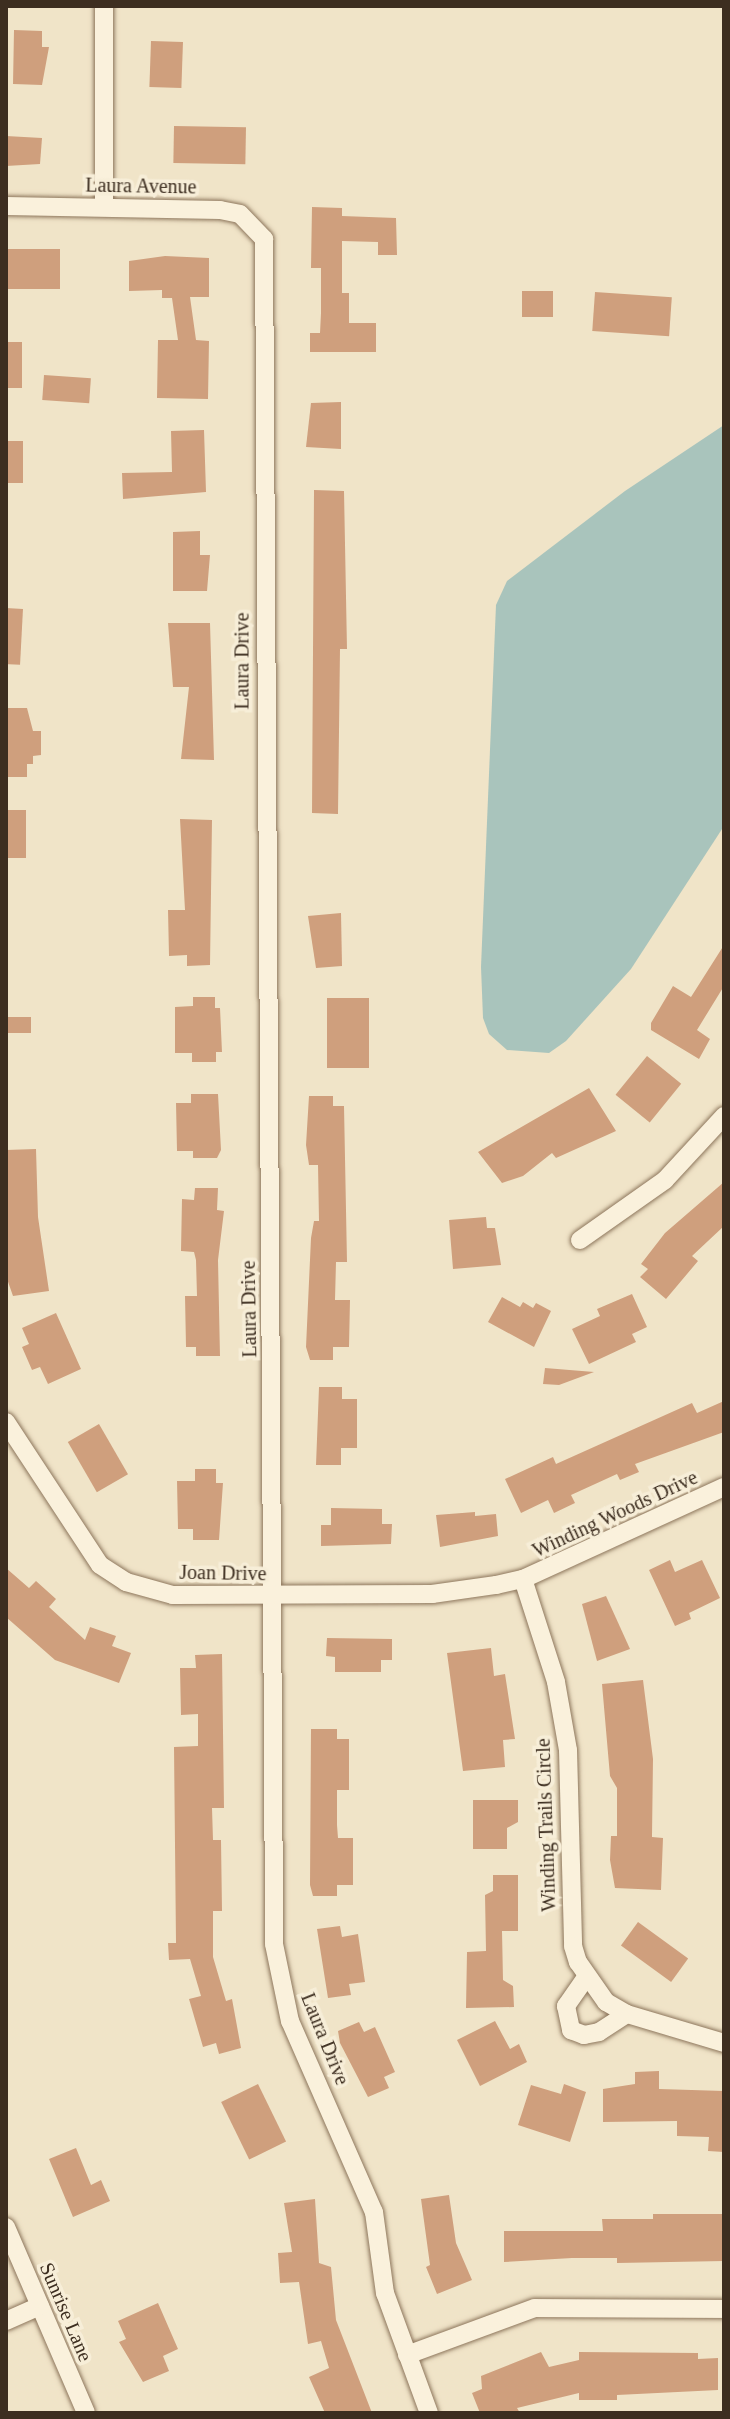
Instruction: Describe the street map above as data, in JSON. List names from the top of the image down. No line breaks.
{"streets":{"street":["Laura Avenue","Laura Drive","Winding Woods Drive","Joan Drive","Winding Trails Circle","Sunrise Lane"]},"crossings":[["Laura Avenue","Laura Drive"],["Laura Drive","Joan Drive"],["Winding Woods Drive","Joan Drive"],["Winding Woods Drive","Winding Trails Circle"],["Joan Drive","Winding Trails Circle"]]}
